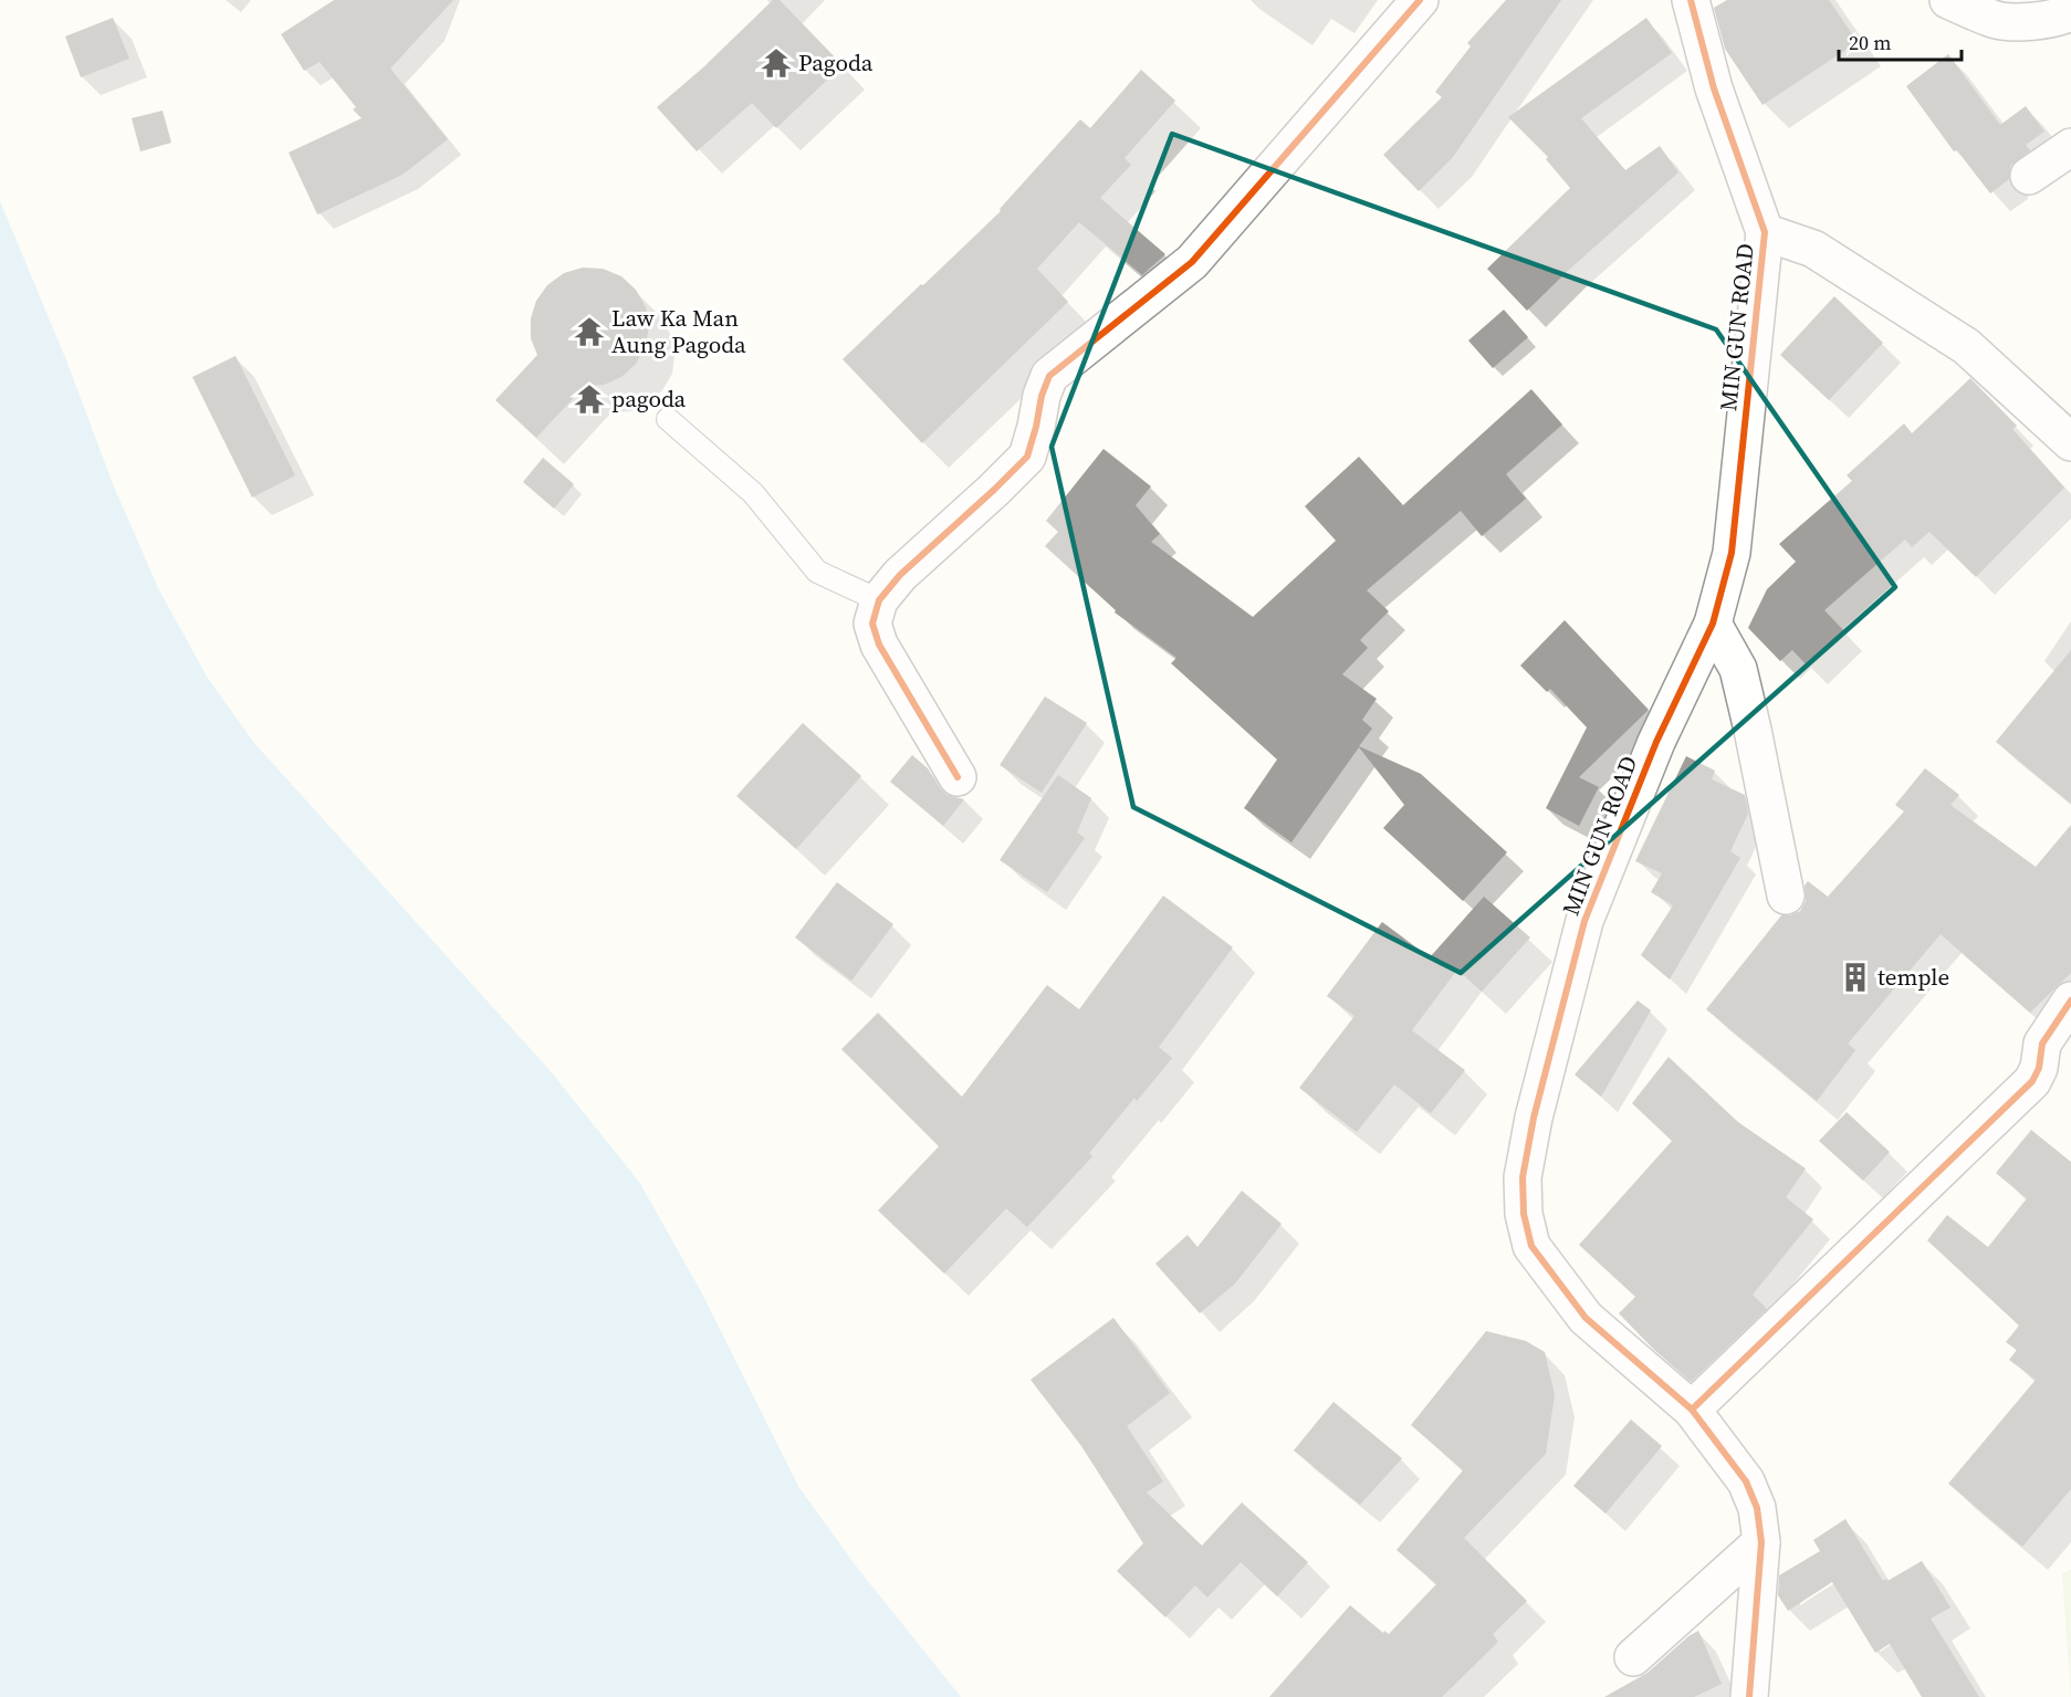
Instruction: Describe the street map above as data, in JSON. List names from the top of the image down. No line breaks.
{"streets":{"street":["MIN GUN ROAD"]},"places":{"temple":["Pagoda","Law Ka Man Aung Pagoda","pagoda"],"building":["temple"]},"scale_bar":"20 m"}
